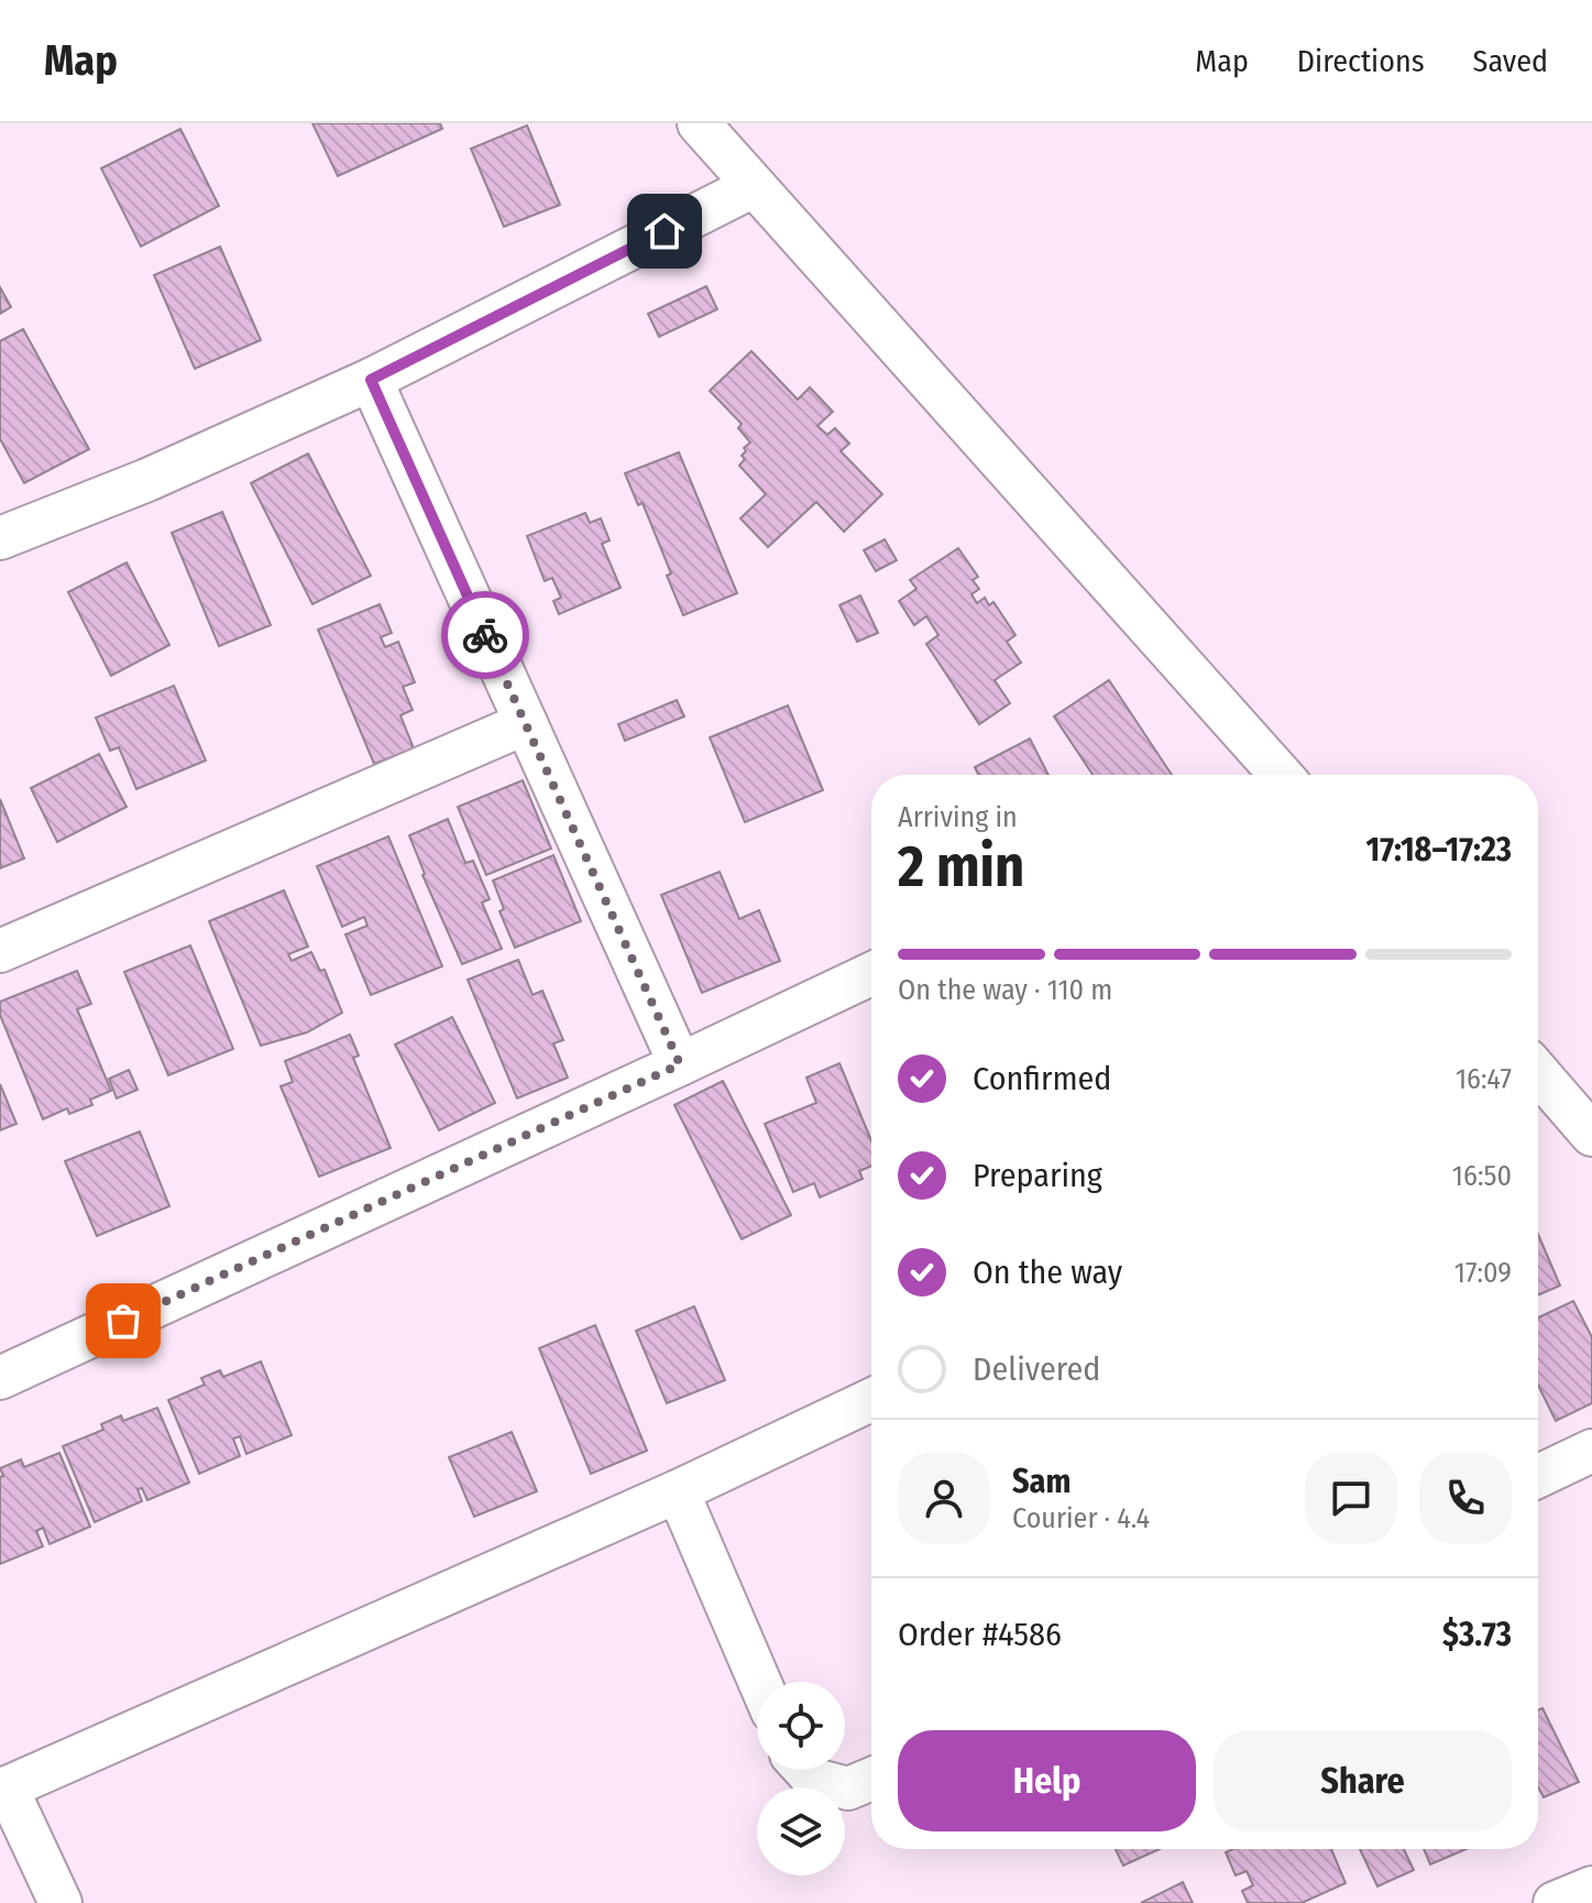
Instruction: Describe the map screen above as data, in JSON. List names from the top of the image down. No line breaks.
{"page":{"header":"Map","nav":["Map","Directions","Saved"],"heading":["2 min","Arriving in","17:18–17:23"],"panel":["Sam","Courier · 4.4","Order #4586","$3.73"],"bar":"On the way · 110 m","list":[["Confirmed","16:47"],["Preparing","16:50"],["On the way","17:09"],"Delivered"],"buttons":["Help","Share"]}}
